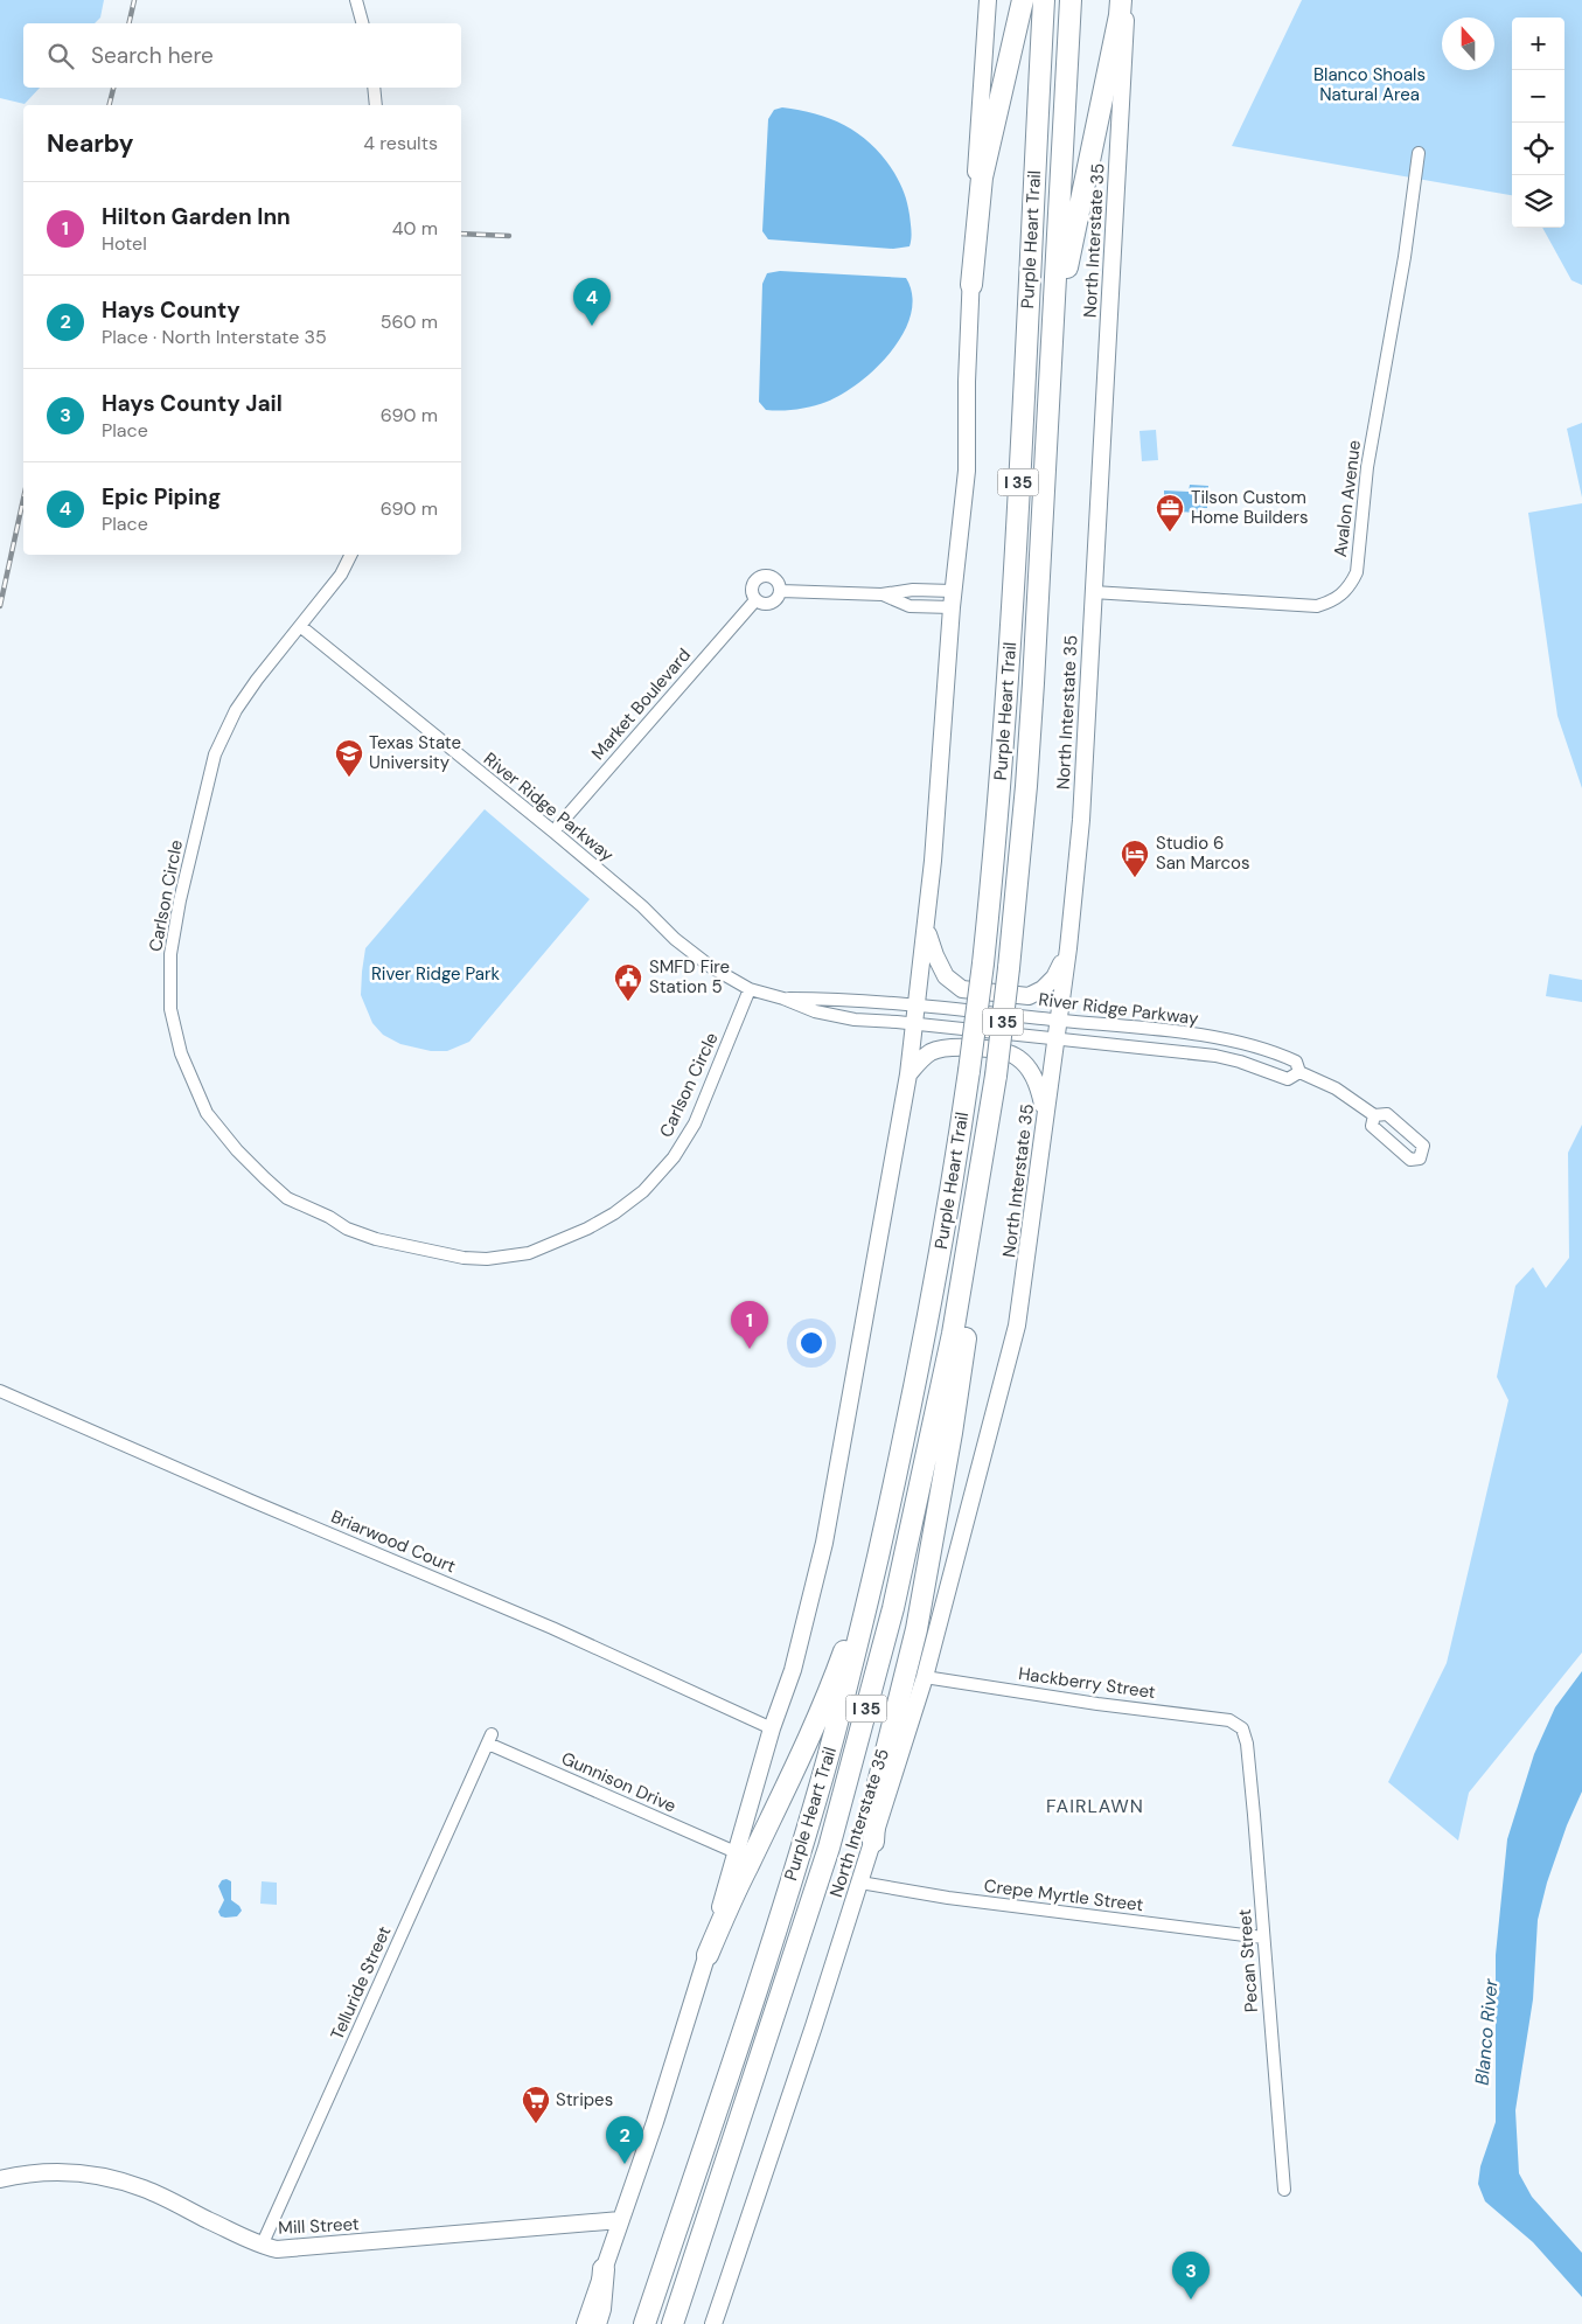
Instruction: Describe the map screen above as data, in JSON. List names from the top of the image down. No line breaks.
{"streets":{"highway":["Purple Heart Trail","I 35"],"main road":["North Interstate 35","Mill Street"],"street":["Avalon Avenue","Market Boulevard","River Ridge Parkway","Carlson Circle","Briarwood Court","Hackberry Street","Gunnison Drive","Crepe Myrtle Street","Pecan Street","Telluride Street"]},"crossings":[["North Interstate 35","Avalon Avenue"],["North Interstate 35","River Ridge Parkway"],["North Interstate 35","Hackberry Street"],["North Interstate 35","Crepe Myrtle Street"],["Market Boulevard","River Ridge Parkway"],["River Ridge Parkway","Carlson Circle"],["Hackberry Street","Pecan Street"],["Gunnison Drive","Telluride Street"],["Crepe Myrtle Street","Pecan Street"],["Telluride Street","Mill Street"]],"districts":["FAIRLAWN"],"water":["Blanco River"],"parks":["Blanco Shoals Natural Area","River Ridge Park"],"places":{"office":["Tilson Custom Home Builders"],"school or university":["Texas State University"],"hotel":["Studio 6 San Marcos"],"public building":["SMFD Fire Station 5"],"supermarket":["Stripes"]},"north":"top","page":{"map_buttons":["+","−"],"search":"Search here","heading":["Nearby","4 results"],"list":[{"mark":"1","name":"Hilton Garden Inn","note":"Hotel","value":"40 m"},{"mark":"2","name":"Hays County","note":"Place · North Interstate 35","value":"560 m"},{"mark":"3","name":"Hays County Jail","note":"Place","value":"690 m"},{"mark":"4","name":"Epic Piping","note":"Place","value":"690 m"}],"pins":["4","1","2","3"]}}
